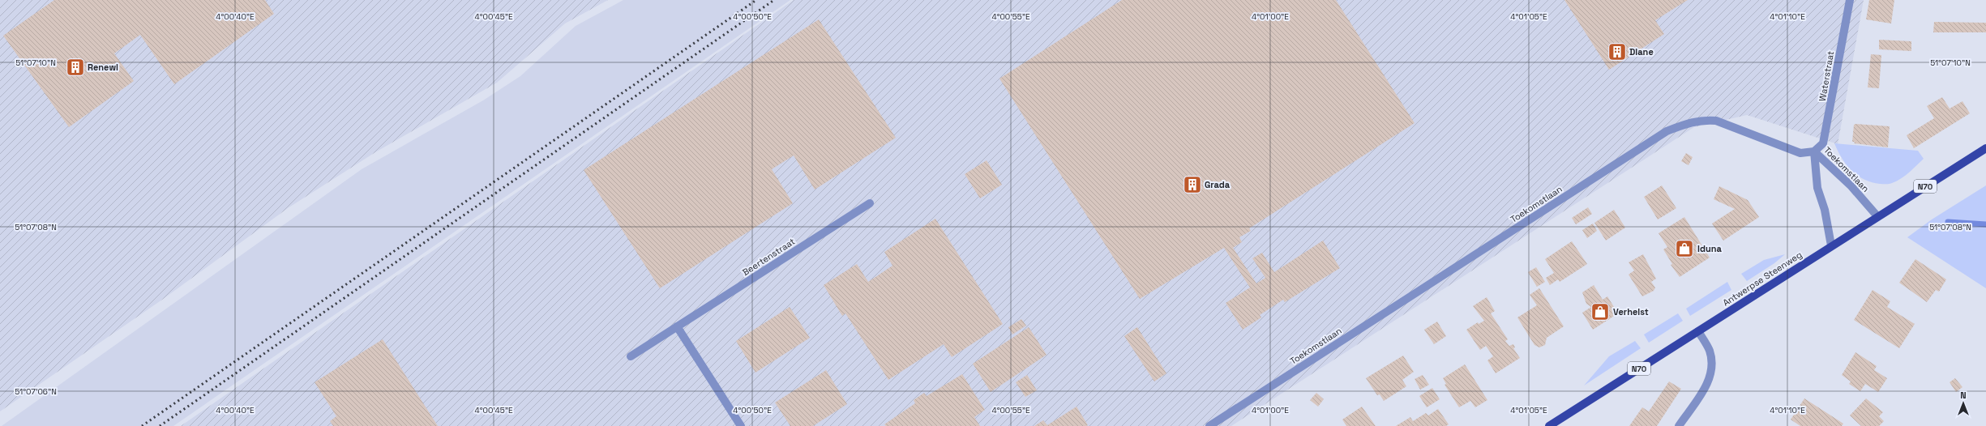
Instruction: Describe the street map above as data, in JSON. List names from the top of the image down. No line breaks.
{"streets":{"main road":["N70","Antwerpse Steenweg"],"street":["Waterstraat","Toekomstlaan","Beertenstraat"]},"crossings":[["Waterstraat","Toekomstlaan"],["Toekomstlaan","Antwerpse Steenweg"]],"places":{"building":["Diane","Renewi","Grada"],"shop":["Iduna","Verhelst"]},"north":"top","coordinates":["4°00'40\"E","4°00'45\"E","4°00'50\"E","4°00'55\"E","4°01'00\"E","4°01'05\"E","4°01'10\"E","51°07'10\"N","51°07'08\"N","51°07'06\"N"]}
